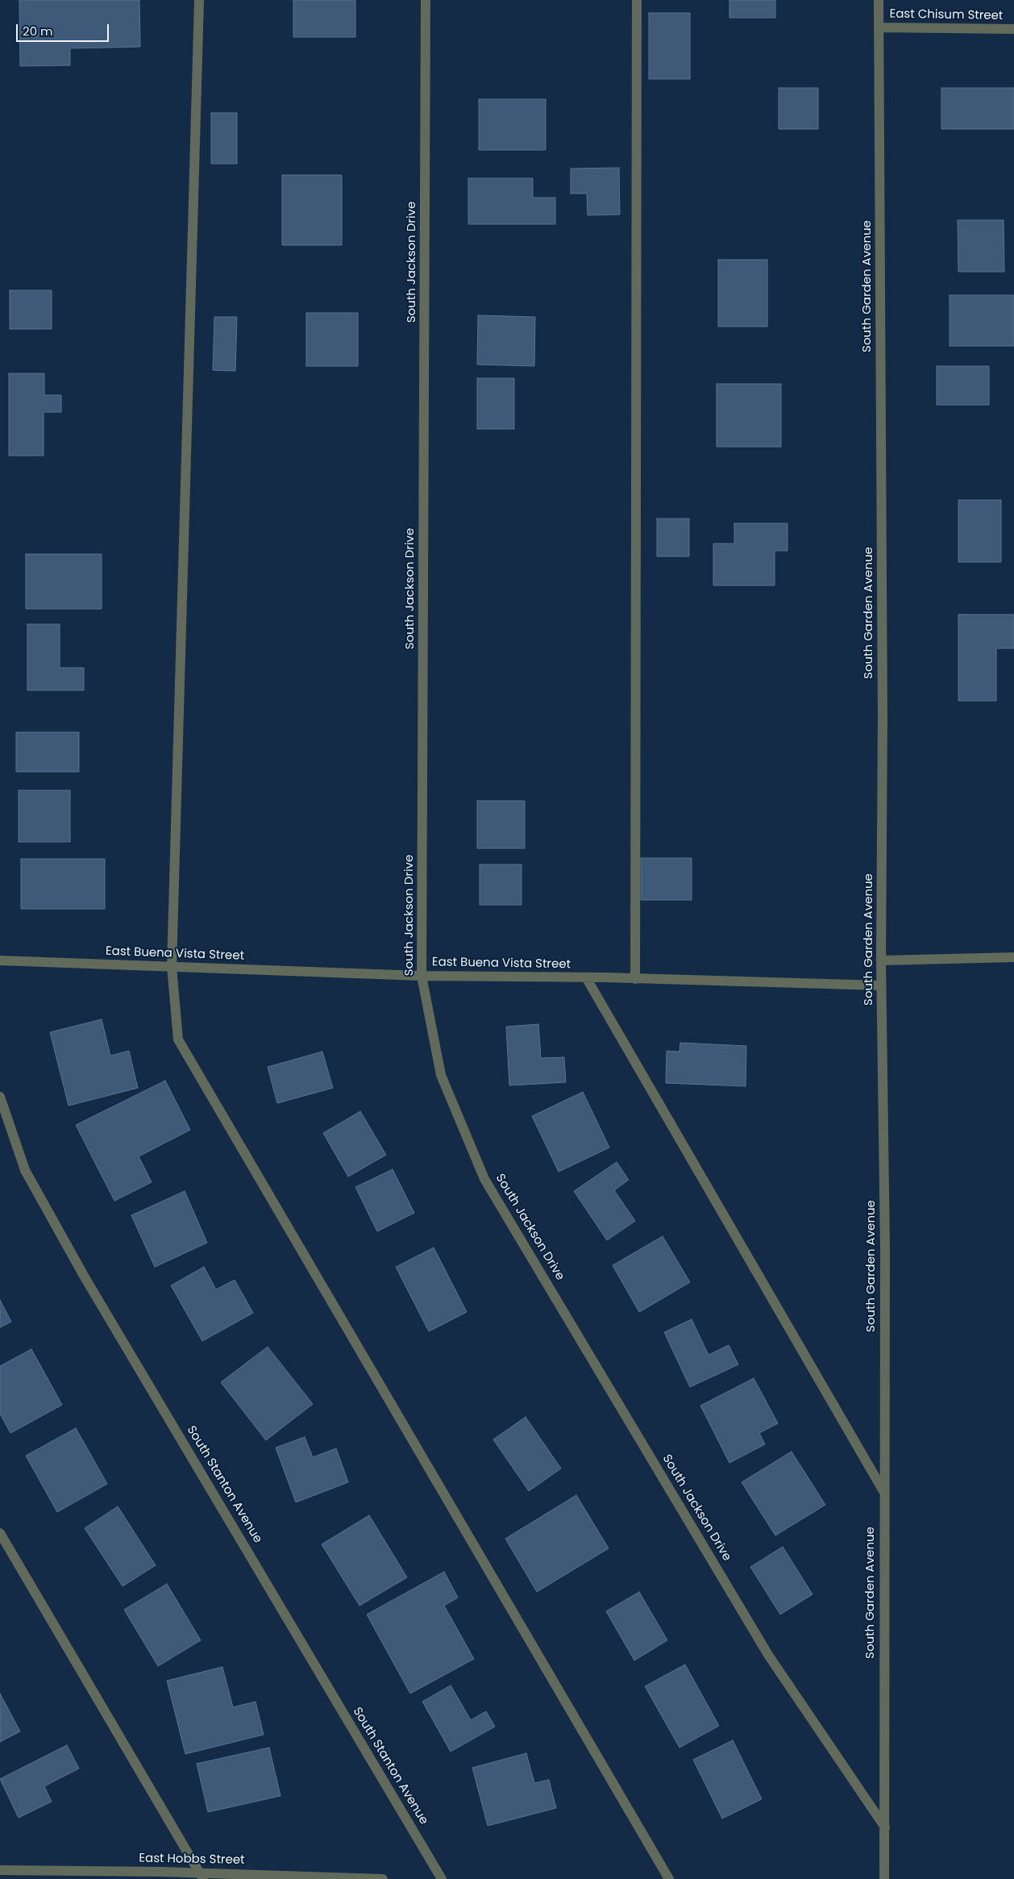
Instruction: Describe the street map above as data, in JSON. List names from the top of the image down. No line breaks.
{"streets":{"street":["East Chisum Street","South Jackson Drive","South Garden Avenue","East Buena Vista Street","South Stanton Avenue","East Hobbs Street"]},"crossings":[["East Chisum Street","South Garden Avenue"],["South Jackson Drive","South Garden Avenue"],["South Jackson Drive","East Buena Vista Street"],["South Garden Avenue","East Buena Vista Street"]],"scale_bar":"20 m"}
